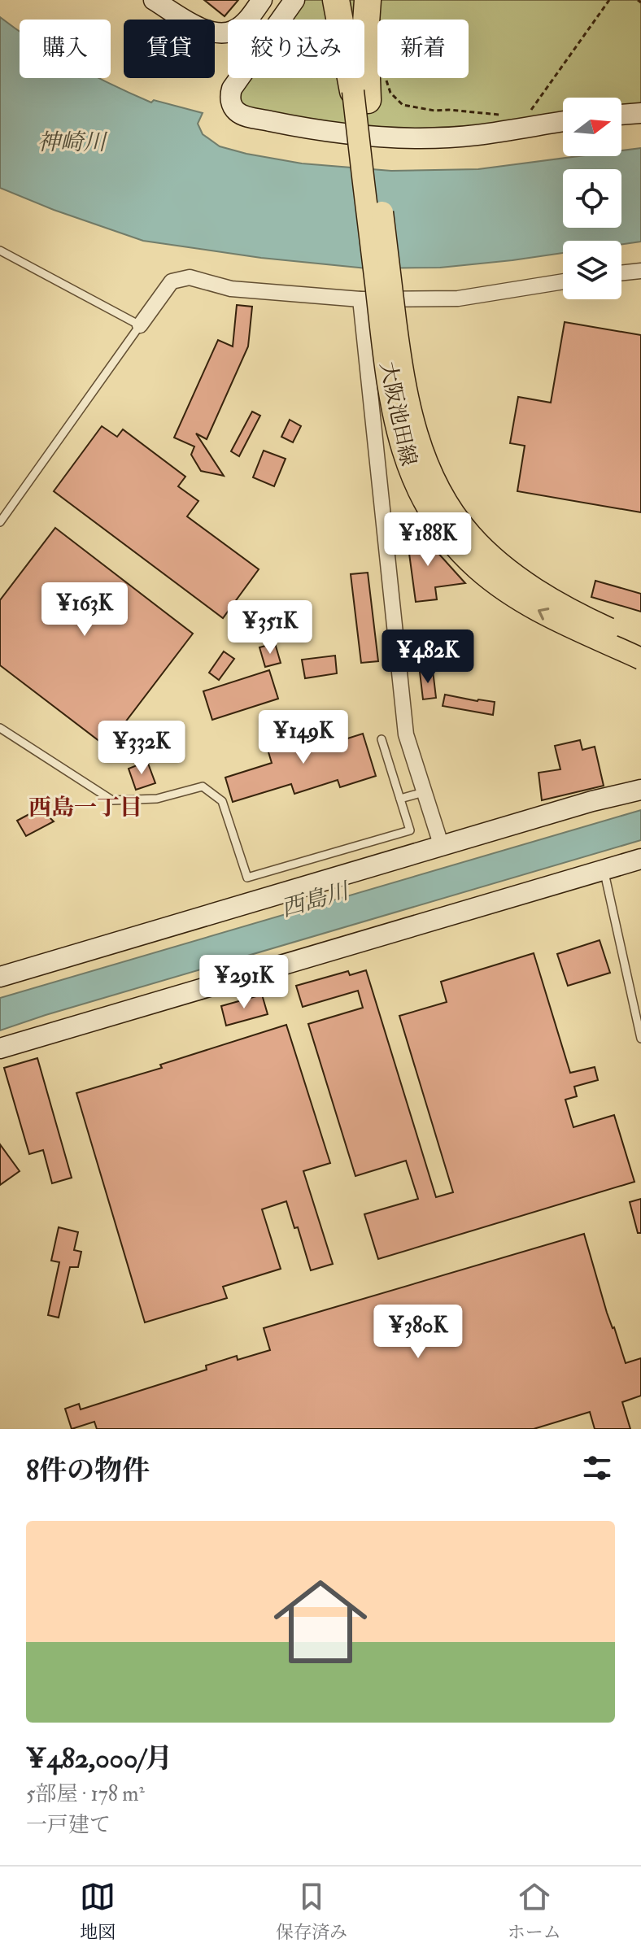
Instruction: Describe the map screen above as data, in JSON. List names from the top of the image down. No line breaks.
{"streets":{"main road":["大阪池田線"]},"districts":["西島一丁目"],"water":["神崎川","西島川"],"north":"right","page":{"chip":["購入","賃貸","絞り込み","新着"],"price":["¥188K","¥163K","¥351K","¥482K","¥149K","¥332K","¥291K","¥380K"],"heading":"8件の物件","list":[{"name":"¥482,000/月","note":"5部屋 · 178 m² · 一戸建て"}],"tabs":["地図","保存済み","ホーム"]}}
